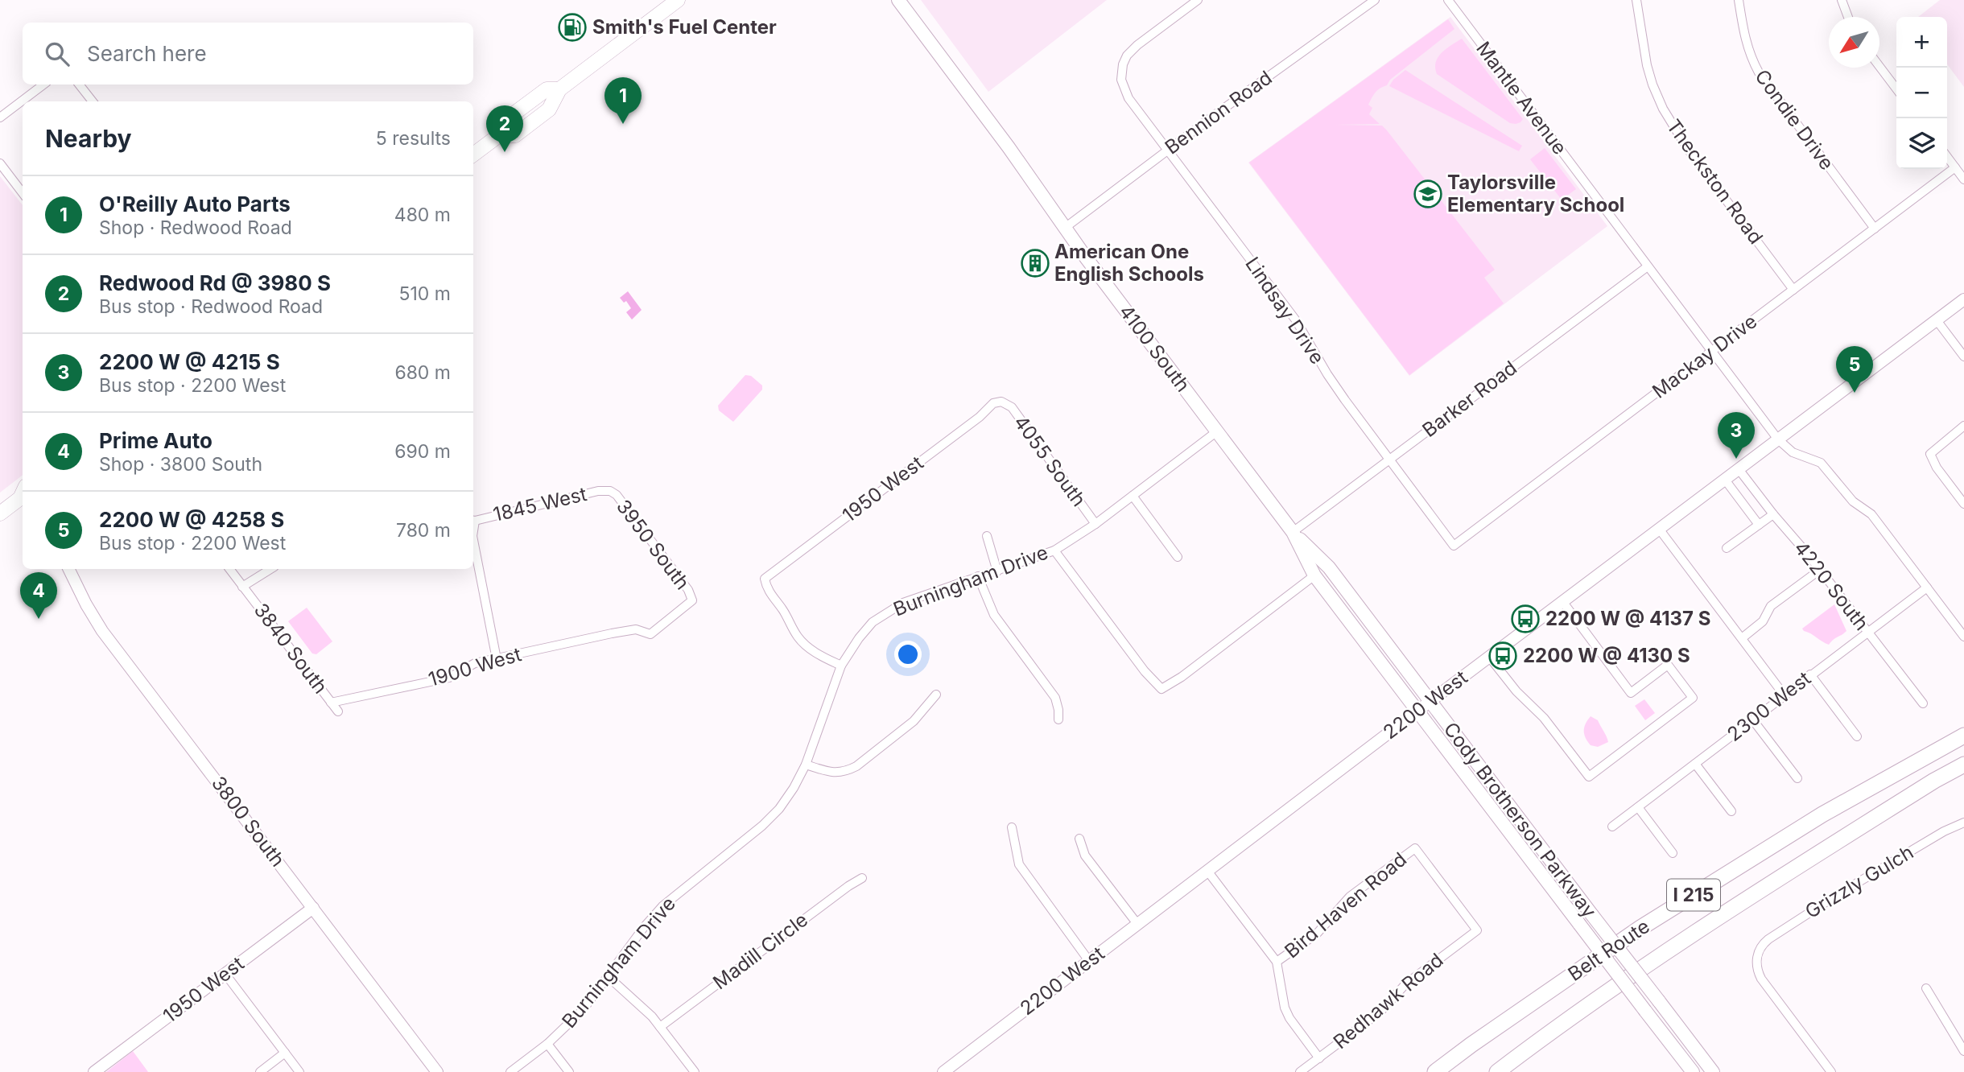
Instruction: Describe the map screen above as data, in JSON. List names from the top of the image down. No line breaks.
{"streets":{"highway":["I 215","Belt Route"],"main road":["4100 South","Cody Brotherson Parkway"],"street":["Mantle Avenue","Bennion Road","Condie Drive","Theckston Road","Lindsay Drive","Mackay Drive","Barker Road","4055 South","1950 West","1845 West","3950 South","Burningham Drive","4220 South","3840 South","1900 West","2200 West","2300 West","3800 South","Grizzly Gulch","Bird Haven Road","Madill Circle","Redhawk Road"]},"crossings":[["Mantle Avenue","Mackay Drive"],["Mantle Avenue","Barker Road"],["Mantle Avenue","2200 West"],["Mantle Avenue","2300 West"],["Bennion Road","Lindsay Drive"],["Bennion Road","4100 South"],["Condie Drive","Mackay Drive"],["Theckston Road","Mackay Drive"],["Lindsay Drive","Mackay Drive"],["Lindsay Drive","Barker Road"],["4100 South","Barker Road"],["4100 South","Burningham Drive"],["4100 South","2200 West"],["4100 South","Cody Brotherson Parkway"],["4055 South","1950 West"],["4055 South","Burningham Drive"],["1950 West","Burningham Drive"],["1950 West","3800 South"],["1845 West","3950 South"],["3950 South","1900 West"],["4220 South","2200 West"],["4220 South","2300 West"],["3840 South","1900 West"],["2200 West","Cody Brotherson Parkway"],["Bird Haven Road","Redhawk Road"]],"places":{"fuel station":["Smith's Fuel Center"],"school or university":["Taylorsville Elementary School"],"building":["American One English Schools"],"bus stop":["2200 W @ 4137 S","2200 W @ 4130 S"]},"north":"bottom left","page":{"map_buttons":["+","−"],"search":"Search here","pins":["1","2","5","3","4"],"heading":["Nearby","5 results"],"list":[{"mark":"1","name":"O'Reilly Auto Parts","note":"Shop · Redwood Road","value":"480 m"},{"mark":"2","name":"Redwood Rd @ 3980 S","note":"Bus stop · Redwood Road","value":"510 m"},{"mark":"3","name":"2200 W @ 4215 S","note":"Bus stop · 2200 West","value":"680 m"},{"mark":"4","name":"Prime Auto","note":"Shop · 3800 South","value":"690 m"},{"mark":"5","name":"2200 W @ 4258 S","note":"Bus stop · 2200 West","value":"780 m"}]}}
